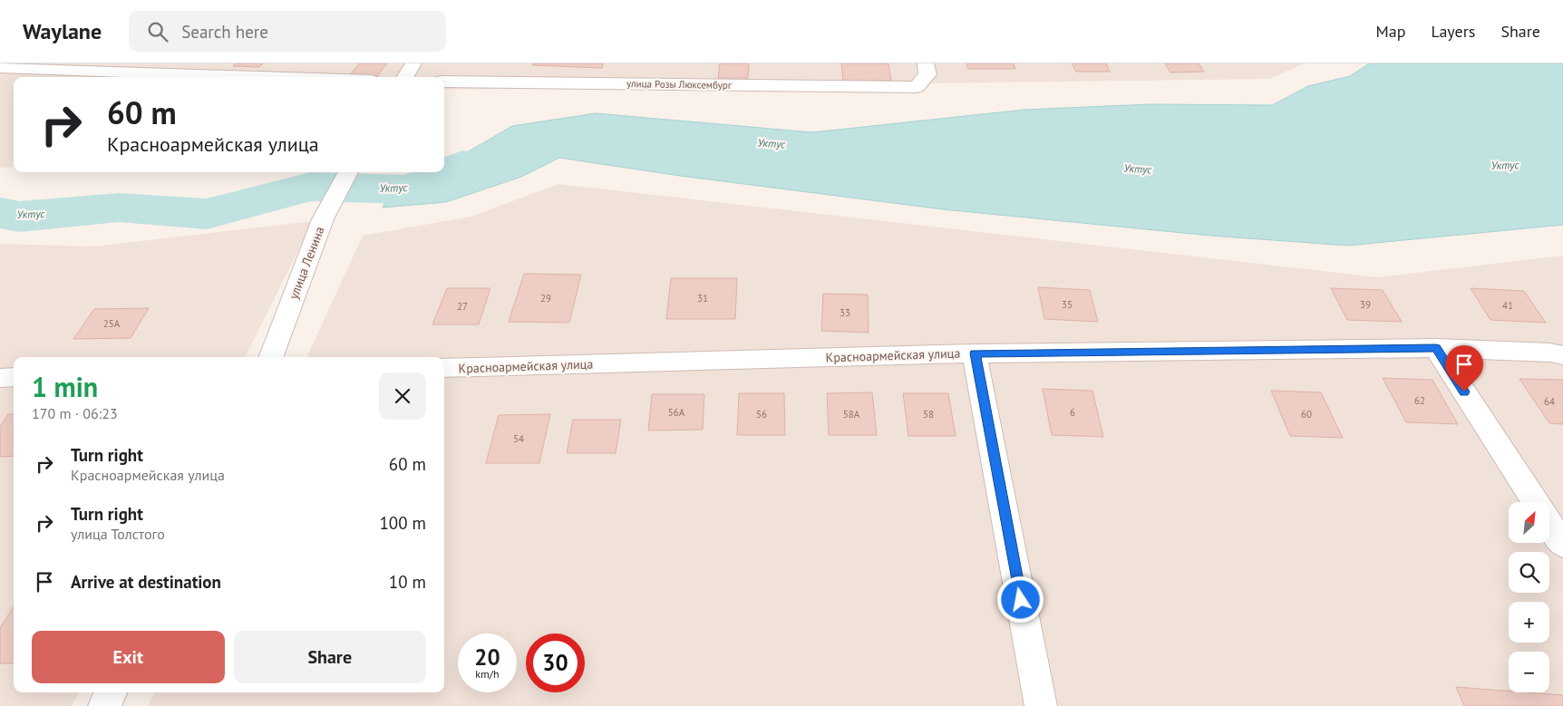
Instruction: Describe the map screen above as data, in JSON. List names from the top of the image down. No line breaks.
{"streets":{"street":["улица Розы Люксембург","улица Ленина","Красноармейская улица"]},"water":["Уктус"],"house_numbers":["29","31","35","39","41","27","33","25А","62","64","56А","6","56","58А","58","60","54"],"north":"top right","page":{"header":"Waylane","search":"Search here","nav":["Map","Layers","Share"],"turn":["60 m","Красноармейская улица"],"heading":["1 min","170 m · 06:23"],"list":[{"name":"Turn right","note":"Красноармейская улица","value":"60 m"},{"name":"Turn right","note":"улица Толстого","value":"100 m"},{"name":"Arrive at destination","value":"10 m"}],"map_buttons":["+","−"],"buttons":["Exit","Share"],"speed":"20 km/h","limit":"30"}}
